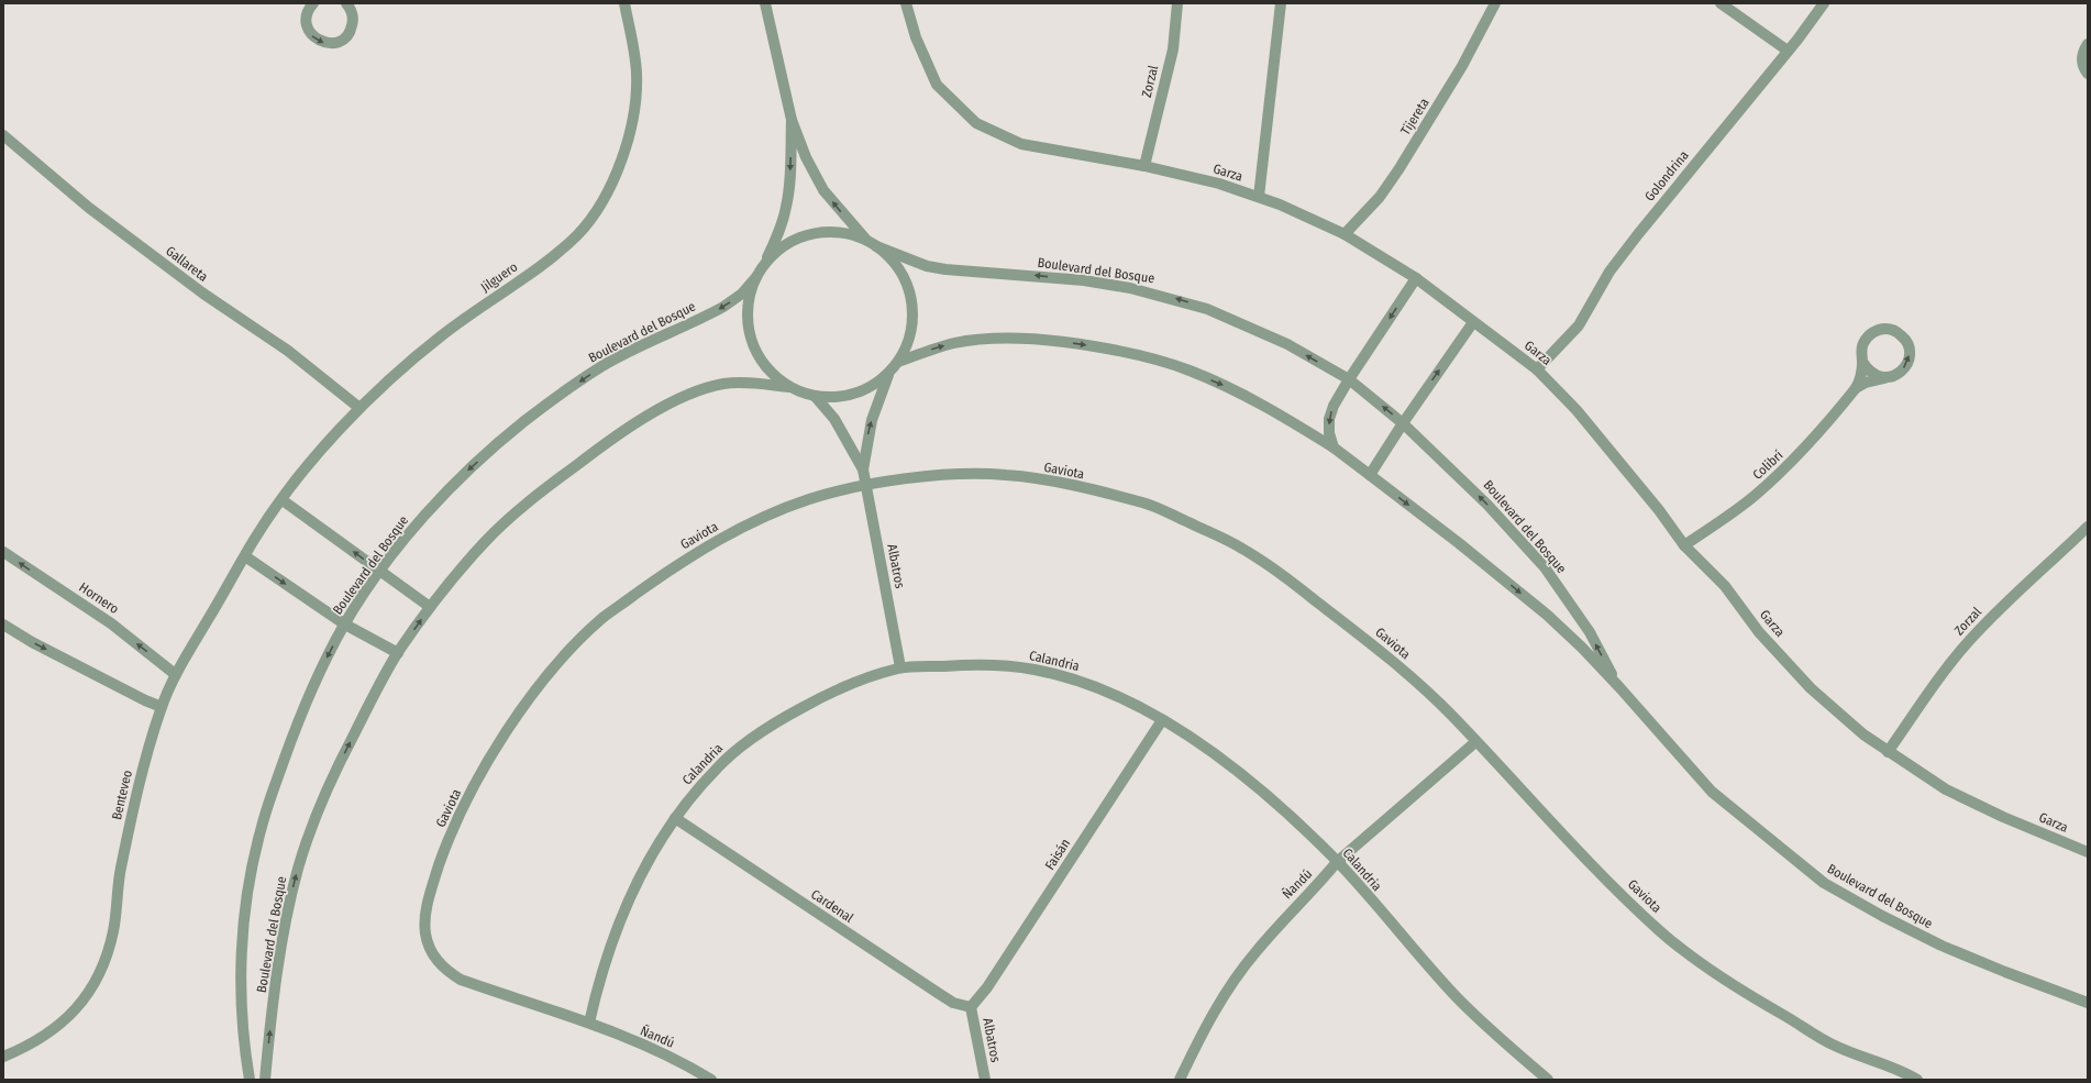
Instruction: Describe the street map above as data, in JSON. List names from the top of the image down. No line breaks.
{"streets":{"street":["Zorzal","Tijereta","Garza","Golondrina","Gallareta","Boulevard del Bosque","Jilguero","Colibrí","Gaviota","Albatros","Hornero","Calandria","Benteveo","Faisán","Ñandú","Cardenal"]},"crossings":[["Zorzal","Garza"],["Tijereta","Garza"],["Garza","Golondrina"],["Garza","Colibrí"],["Gallareta","Jilguero"],["Jilguero","Benteveo"],["Gaviota","Albatros"],["Gaviota","Calandria"],["Gaviota","Ñandú"],["Albatros","Calandria"],["Albatros","Faisán"],["Albatros","Cardenal"],["Hornero","Benteveo"],["Calandria","Faisán"],["Calandria","Ñandú"],["Calandria","Cardenal"],["Faisán","Cardenal"]]}
